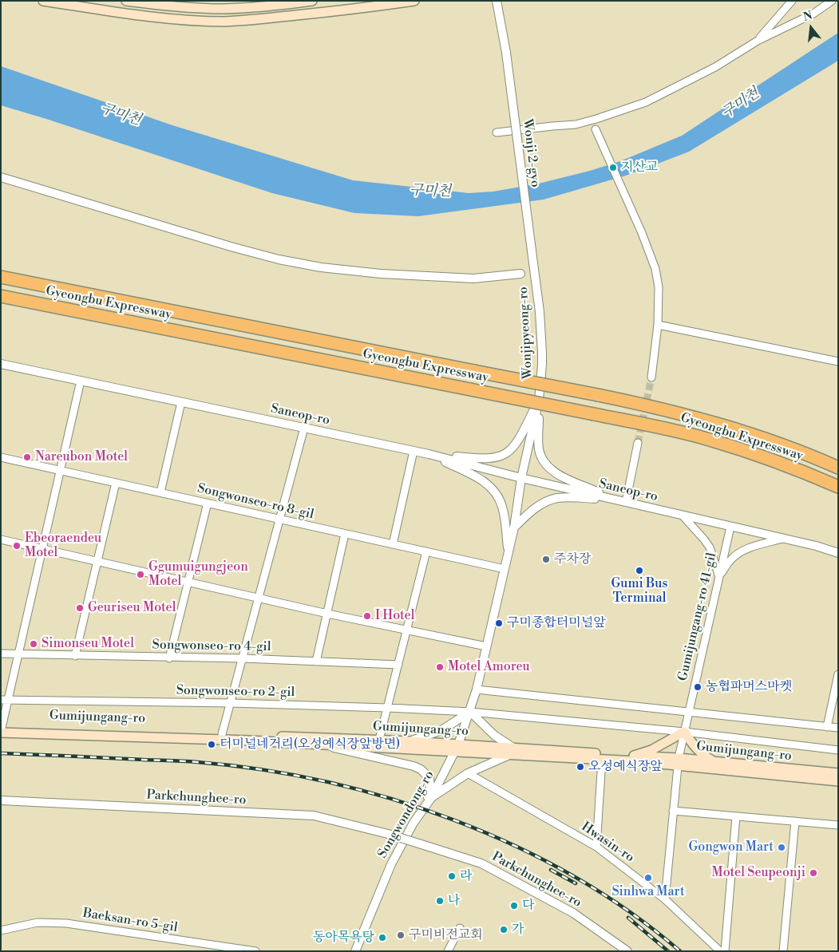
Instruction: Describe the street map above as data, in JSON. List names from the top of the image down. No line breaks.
{"streets":{"highway":["Gyeongbu Expressway"],"main road":["Gumijungang-ro"],"street":["Wonji 2-gyo","Wonjipyeong-ro","Saneop-ro","Songwonseo-ro 8-gil","Gumijungang-ro 41-gil","Songwonseo-ro 4-gil","Songwonseo-ro 2-gil","Parkchunghee-ro","Songwondong-ro","Hwasin-ro","Baeksan-ro 5-gil"]},"crossings":[["Wonji 2-gyo","Wonjipyeong-ro"],["Wonjipyeong-ro","Saneop-ro"],["Wonjipyeong-ro","Songwondong-ro"],["Saneop-ro","Gumijungang-ro 41-gil"],["Saneop-ro","Songwondong-ro"],["Songwonseo-ro 8-gil","Songwondong-ro"],["Gumijungang-ro 41-gil","Gumijungang-ro"],["Gumijungang-ro 41-gil","Hwasin-ro"],["Songwonseo-ro 2-gil","Songwondong-ro"],["Gumijungang-ro","Songwondong-ro"]],"water":["구미천"],"places":["지산교","Nareubon Motel","Ebeoraendeu Motel","주차장","Gumi Bus Terminal","Ggumuigungjeon Motel","Geuriseu Motel","I Hotel","구미종합터미널앞","Simonseu Motel","Motel Amoreu","농협파머스마켓","터미널네거리(오성예식장앞방면)","오성예식장앞","Gongwon Mart","Motel Seupeonji","라","Sinhwa Mart","나","다","가","구미비전교회","동아목욕탕"],"north":"top"}
